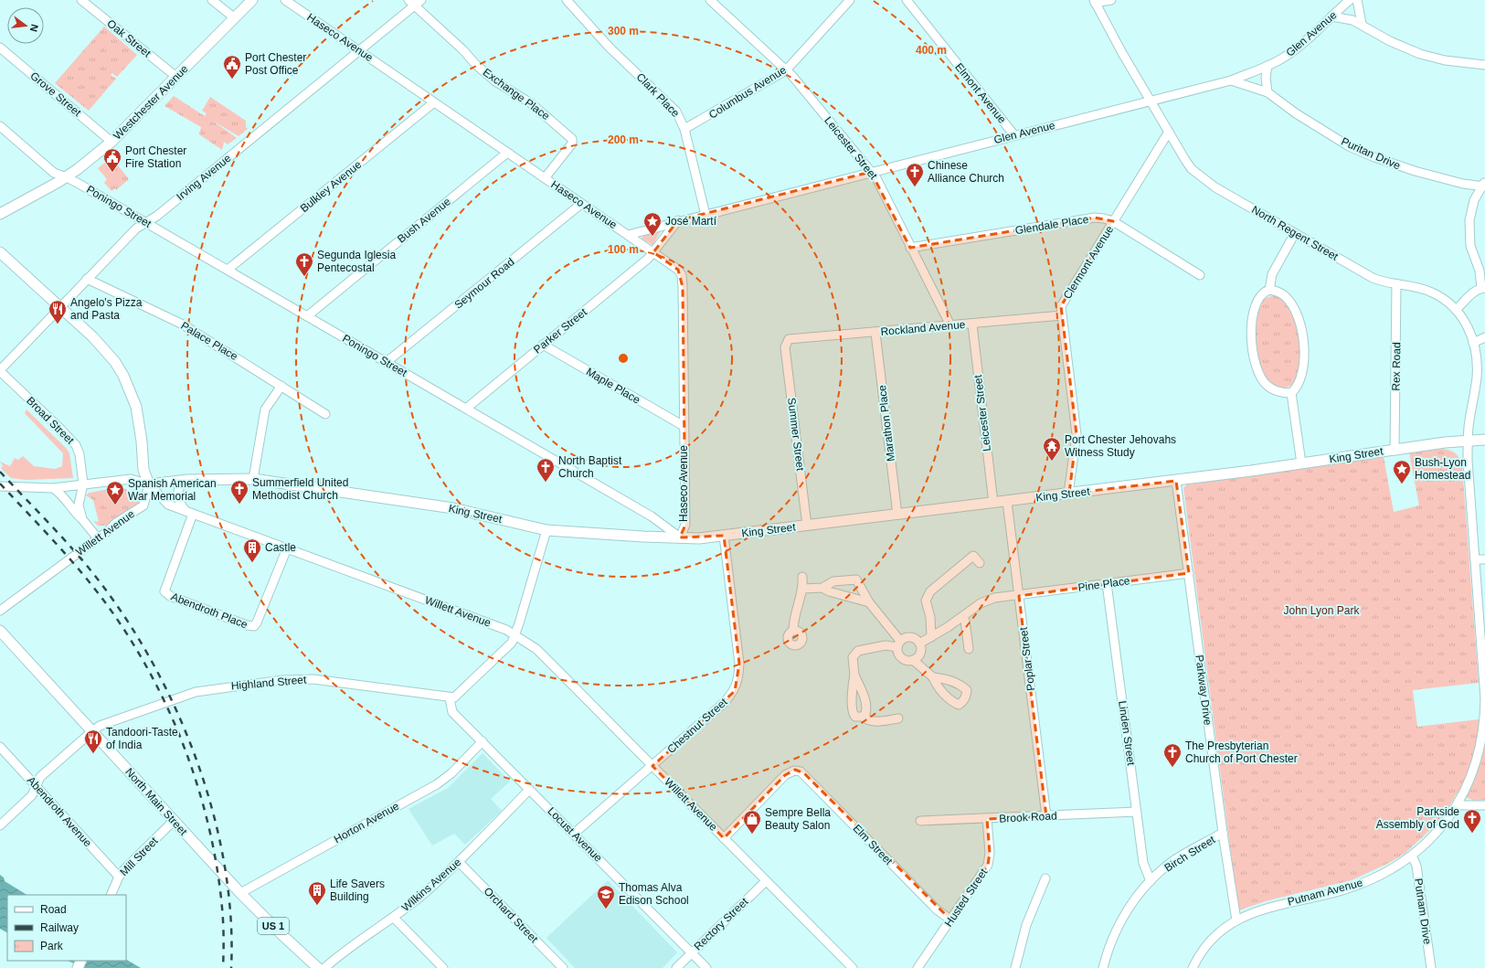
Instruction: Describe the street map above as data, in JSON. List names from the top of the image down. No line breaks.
{"streets":{"main road":["Westchester Avenue","King Street","North Main Street","US 1"],"street":["Glen Avenue","Haseco Avenue","Oak Street","Columbus Avenue","Elmont Avenue","Grove Street","Exchange Place","Clark Place","Leicester Street","Puritan Drive","Irving Avenue","Bulkley Avenue","Poningo Street","Bush Avenue","Glendale Place","North Regent Street","Clermont Avenue","Seymour Road","Rockland Avenue","Parker Street","Palace Place","Rex Road","Maple Place","Broad Street","Marathon Place","Summer Street","Willett Avenue","Pine Place","Abendroth Place","Poplar Street","Highland Street","Parkway Drive","Chestnut Street","Linden Street","Abendroth Avenue","Brook Road","Horton Avenue","Locust Avenue","Elm Street","Birch Street","Mill Street","Wilkins Avenue","Putnam Avenue","Husted Street","Putnam Drive","Orchard Street","Rectory Street"]},"crossings":[["Glen Avenue","Haseco Avenue"],["Glen Avenue","Elmont Avenue"],["Glen Avenue","Clark Place"],["Glen Avenue","Leicester Street"],["Glen Avenue","Puritan Drive"],["Glen Avenue","North Regent Street"],["Haseco Avenue","Exchange Place"],["Haseco Avenue","Irving Avenue"],["Haseco Avenue","Bulkley Avenue"],["Haseco Avenue","Poningo Street"],["Haseco Avenue","Bush Avenue"],["Haseco Avenue","Seymour Road"],["Haseco Avenue","Parker Street"],["Haseco Avenue","Maple Place"],["Haseco Avenue","King Street"],["Oak Street","Westchester Avenue"],["Columbus Avenue","Clark Place"],["Columbus Avenue","Leicester Street"],["Grove Street","Westchester Avenue"],["Exchange Place","Irving Avenue"],["Westchester Avenue","Poningo Street"],["Leicester Street","Glendale Place"],["Leicester Street","Rockland Avenue"],["Leicester Street","King Street"],["Irving Avenue","Poningo Street"],["Irving Avenue","Palace Place"],["Irving Avenue","Broad Street"],["Bulkley Avenue","Poningo Street"],["Poningo Street","Bush Avenue"],["Poningo Street","Seymour Road"],["Poningo Street","Parker Street"],["Poningo Street","King Street"],["Glendale Place","Clermont Avenue"],["North Regent Street","Clermont Avenue"],["North Regent Street","Rex Road"],["North Regent Street","King Street"],["North Regent Street","Putnam Avenue"],["Clermont Avenue","Rockland Avenue"],["Clermont Avenue","King Street"],["Rockland Avenue","Marathon Place"],["Rockland Avenue","Summer Street"],["Parker Street","Maple Place"],["Rex Road","King Street"],["Broad Street","King Street"],["Broad Street","Willett Avenue"],["Marathon Place","King Street"],["Summer Street","King Street"],["King Street","Willett Avenue"],["King Street","Poplar Street"],["King Street","Parkway Drive"],["King Street","Chestnut Street"],["King Street","Putnam Avenue"],["Willett Avenue","Abendroth Place"],["Willett Avenue","Chestnut Street"],["Willett Avenue","Elm Street"],["Willett Avenue","Rectory Street"],["Pine Place","Poplar Street"],["Pine Place","Parkway Drive"],["Pine Place","Linden Street"],["Poplar Street","Brook Road"],["Highland Street","North Main Street"],["Highland Street","Abendroth Avenue"],["Highland Street","Locust Avenue"],["Parkway Drive","Birch Street"],["Parkway Drive","Putnam Avenue"],["Chestnut Street","Locust Avenue"],["Linden Street","Brook Road"],["Linden Street","Birch Street"],["North Main Street","Horton Avenue"],["North Main Street","Mill Street"],["Abendroth Avenue","Mill Street"],["Brook Road","Husted Street"],["Horton Avenue","Locust Avenue"],["Locust Avenue","Wilkins Avenue"],["Locust Avenue","Rectory Street"],["Elm Street","Husted Street"],["Wilkins Avenue","Orchard Street"],["Putnam Avenue","Putnam Drive"]],"parks":["John Lyon Park"],"places":{"public building":["Port Chester Post Office","Port Chester Fire Station"],"church":["Chinese Alliance Church","Segunda Iglesia Pentecostal","North Baptist Church","Summerfield United Methodist Church","The Presbyterian Church of Port Chester","Parkside Assembly of God"],"place":["José Martí","Bush-Lyon Homestead","Spanish American War Memorial"],"restaurant":["Angelo's Pizza and Pasta","Tandoori-Taste of India"],"temple":["Port Chester Jehovahs Witness Study"],"building":["Castle","Life Savers Building"],"shop":["Sempre Bella Beauty Salon"],"school or university":["Thomas Alva Edison School"]},"legend":["Road","Railway","Park"],"north":"right","rings":["300 m","400 m","200 m","100 m"]}
